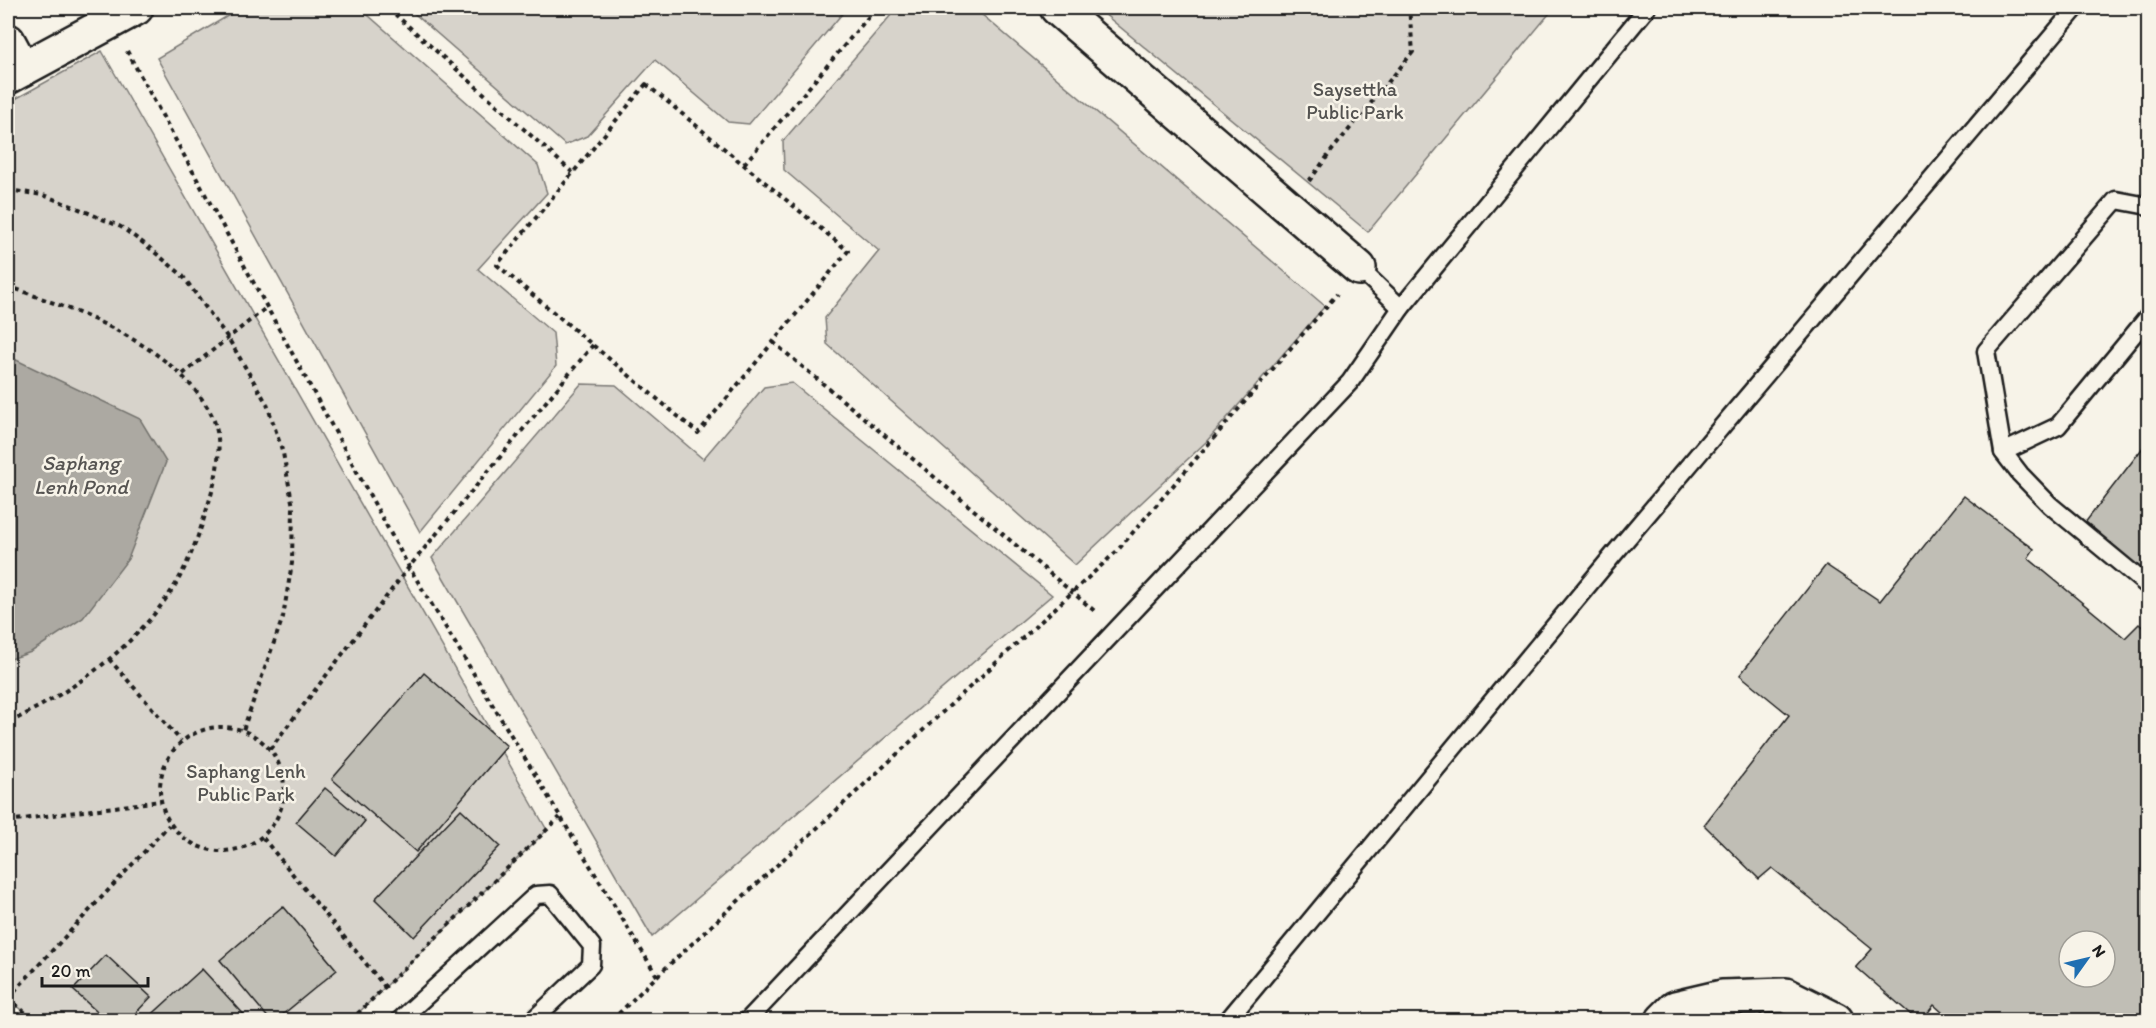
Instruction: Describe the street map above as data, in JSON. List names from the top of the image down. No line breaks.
{"water":["Saphang Lenh Pond"],"parks":["Saysettha Public Park","Saphang Lenh Public Park"],"scale_bar":"20 m","north":"top right"}
